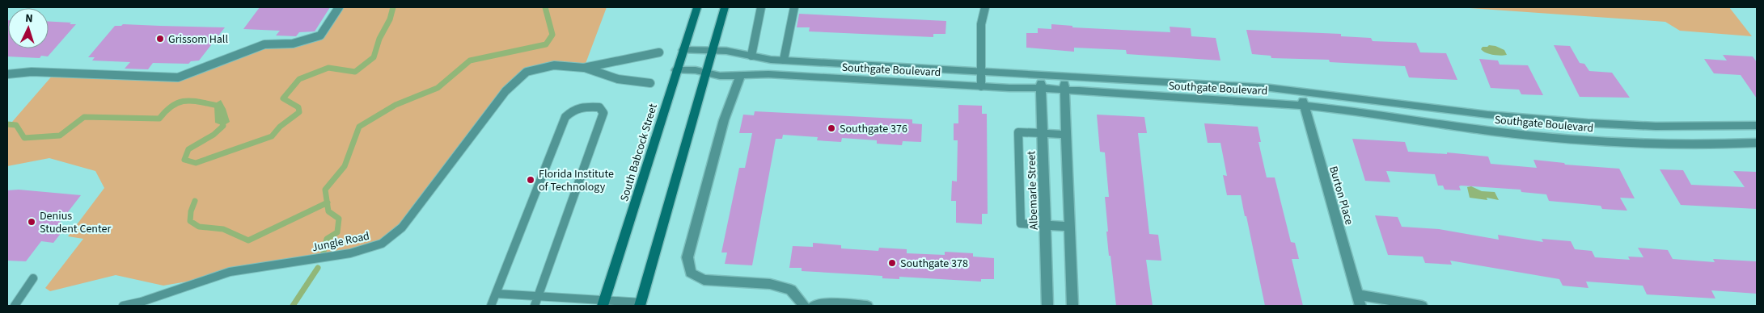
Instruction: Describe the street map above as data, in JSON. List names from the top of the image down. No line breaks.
{"streets":{"main road":["South Babcock Street"],"street":["Southgate Boulevard","Albemarle Street","Burton Place"],"lane":["Jungle Road"]},"crossings":[["Southgate Boulevard","South Babcock Street"],["Southgate Boulevard","Albemarle Street"],["Southgate Boulevard","Burton Place"]],"places":["Grissom Hall","Southgate 376","Florida Institute of Technology","Denius Student Center","Southgate 378"],"north":"top"}
